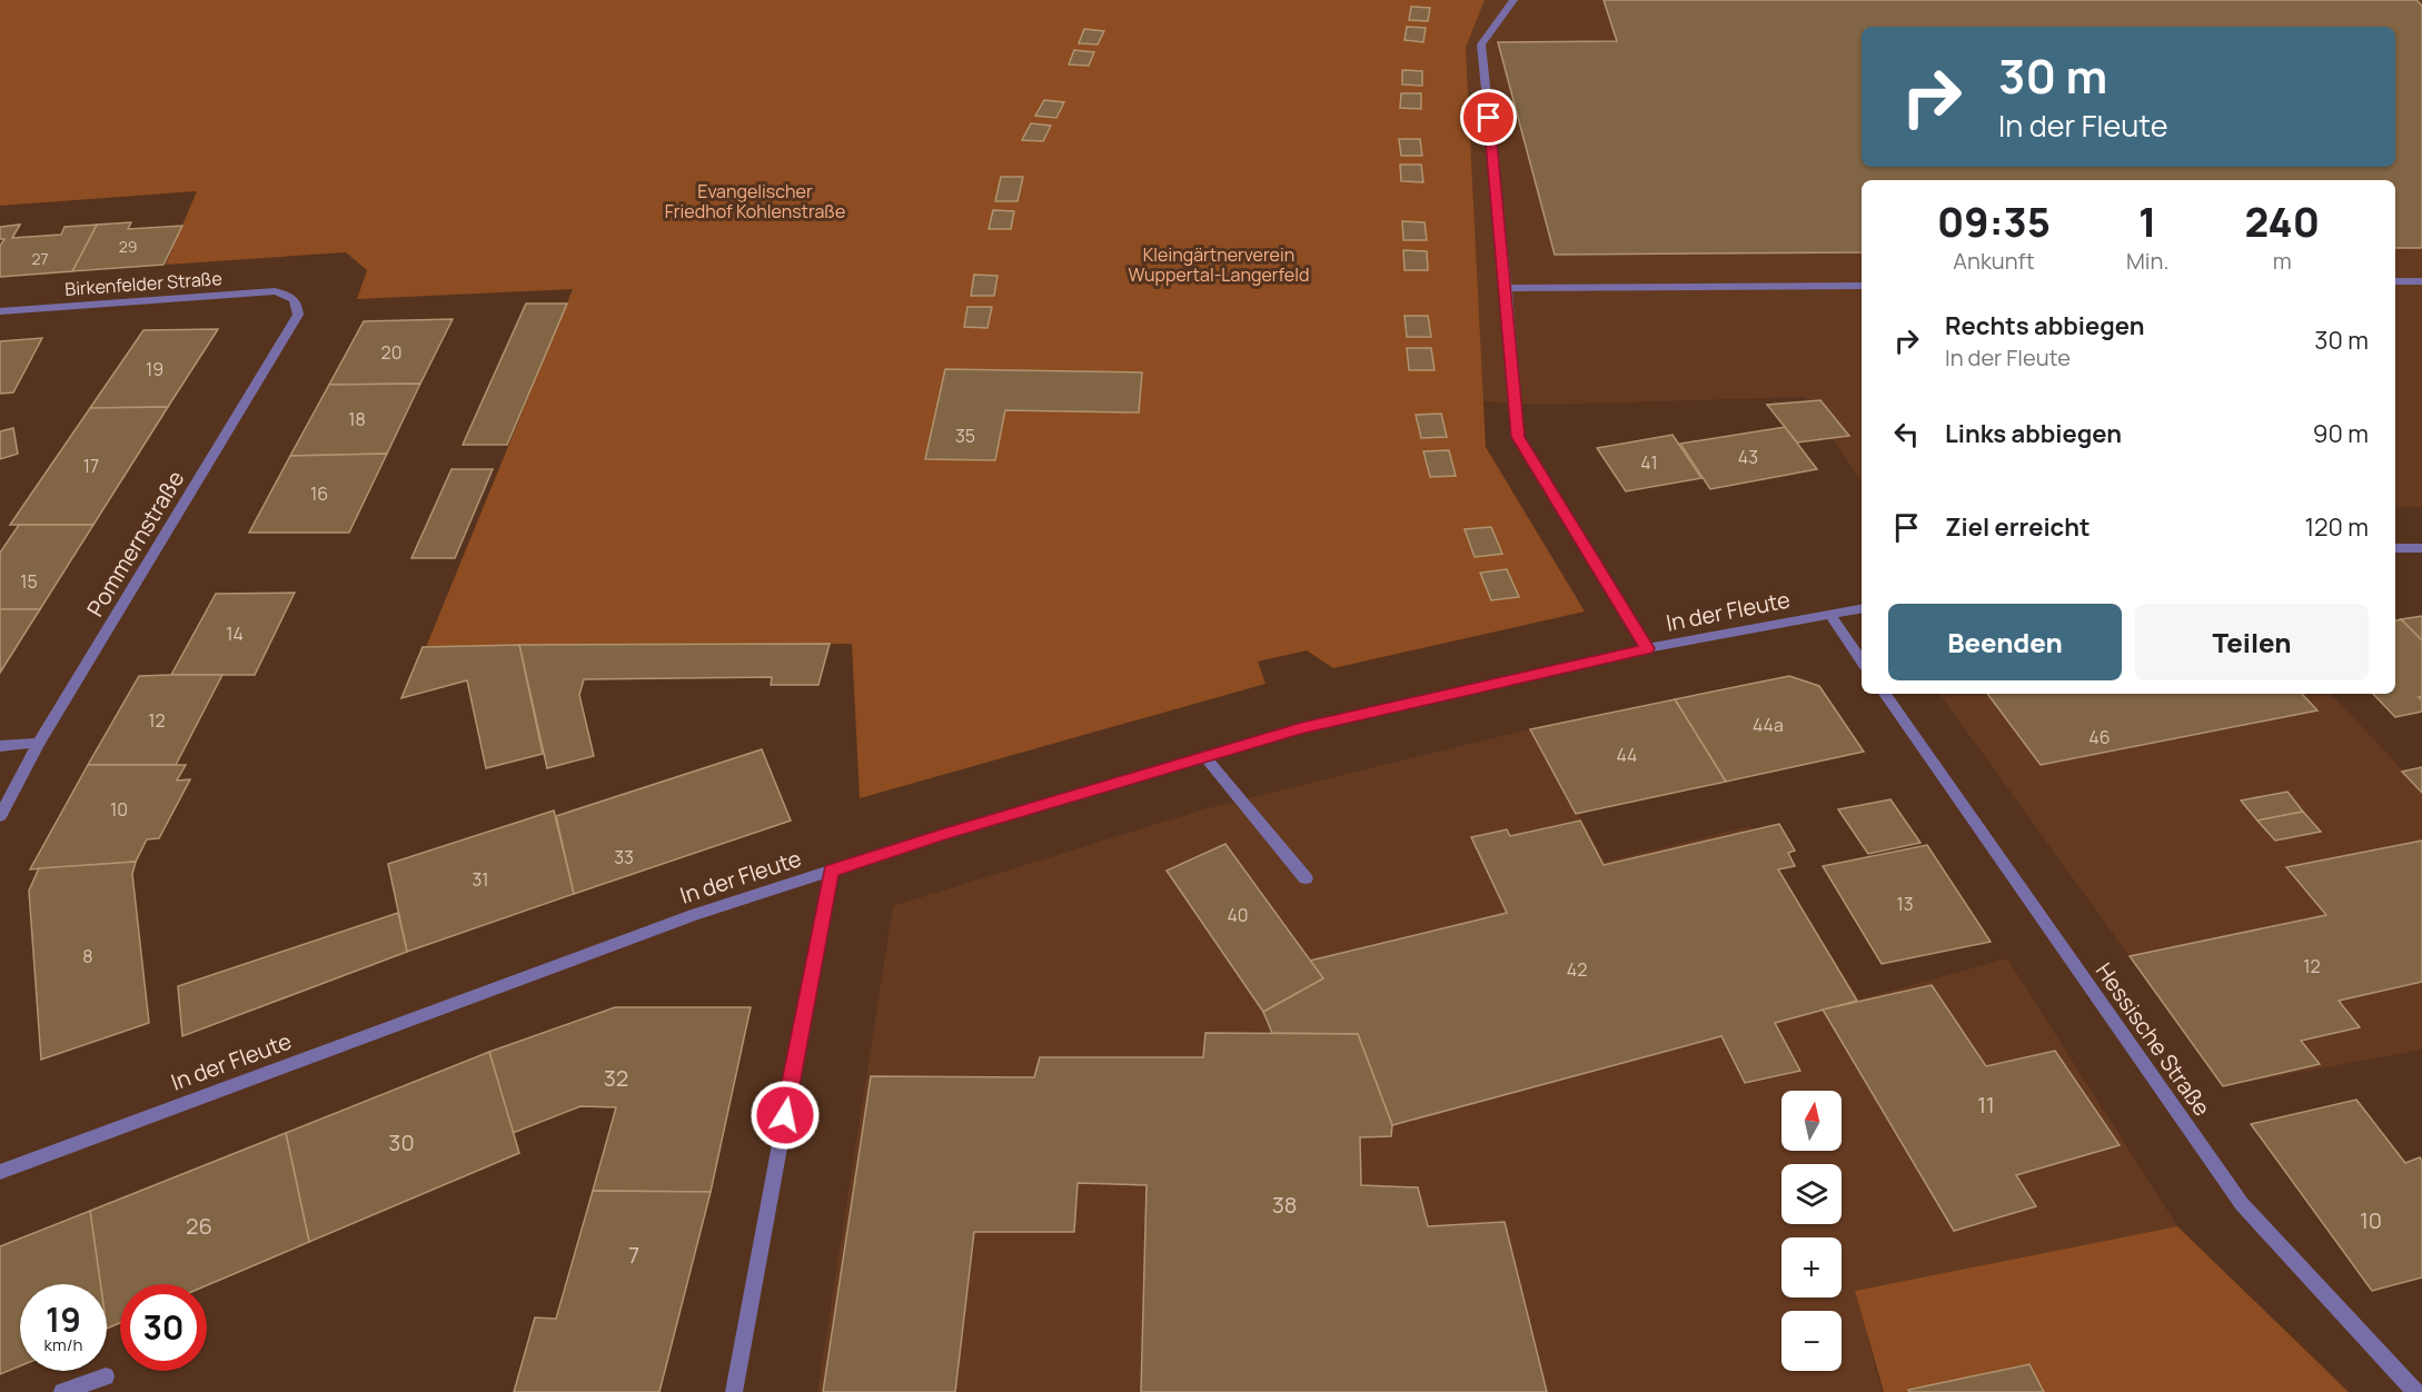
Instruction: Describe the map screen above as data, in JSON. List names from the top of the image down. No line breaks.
{"streets":{"street":["Birkenfelder Straße","Pommernstraße","In der Fleute","Hessische Straße"]},"crossings":[["Birkenfelder Straße","Pommernstraße"]],"parks":["Evangelischer Friedhof Kohlenstraße","Kleingärtnerverein Wuppertal-Langerfeld"],"house_numbers":["29","27","20","19","18","35","43","41","17","16","15","14","12","44a","46","44","10","33","31","13","40","8","12","42","32","11","30","38","10","26","7"],"north":"top","page":{"turn":["30 m","In der Fleute"],"eta":["09:35","Ankunft","1","Min.","240","m"],"list":[{"name":"Rechts abbiegen","note":"In der Fleute","value":"30 m"},{"name":"Links abbiegen","value":"90 m"},{"name":"Ziel erreicht","value":"120 m"}],"buttons":["Beenden","Teilen"],"map_buttons":["+","−"],"speed":"19 km/h","limit":"30"}}
